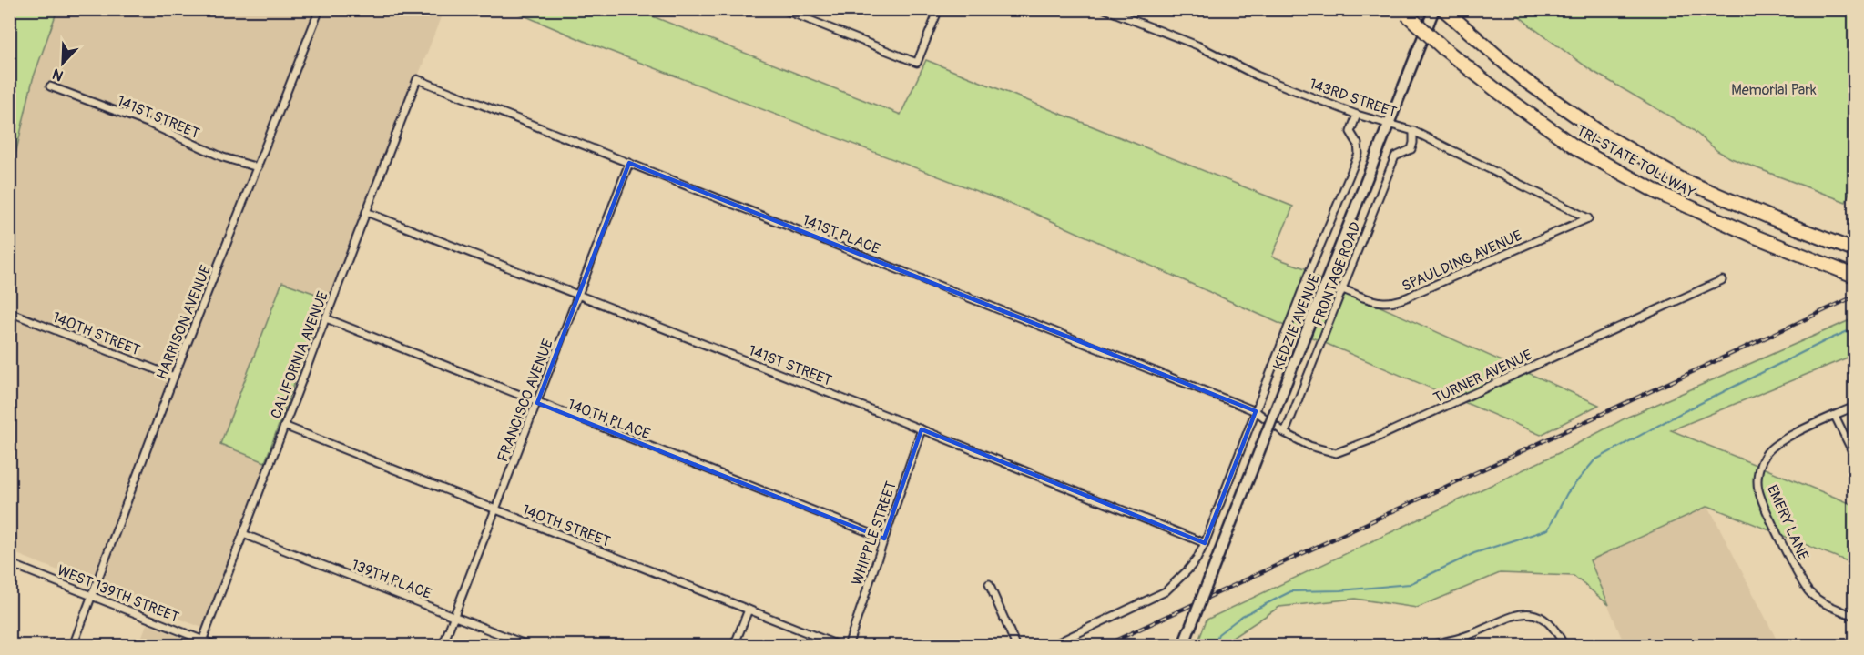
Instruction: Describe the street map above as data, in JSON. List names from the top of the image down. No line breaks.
{"streets":{"highway":["TRI-STATE TOLLWAY"],"main road":["KEDZIE AVENUE"],"street":["143RD STREET","141ST STREET","141ST PLACE","SPAULDING AVENUE","FRONTAGE ROAD","HARRISON AVENUE","140TH STREET","CALIFORNIA AVENUE","TURNER AVENUE","FRANCISCO AVENUE","140TH PLACE","EMERY LANE","WHIPPLE STREET","139TH PLACE","WEST 139TH STREET"]},"crossings":[["143RD STREET","SPAULDING AVENUE"],["143RD STREET","FRONTAGE ROAD"],["143RD STREET","KEDZIE AVENUE"],["141ST STREET","HARRISON AVENUE"],["141ST STREET","CALIFORNIA AVENUE"],["141ST STREET","FRANCISCO AVENUE"],["141ST STREET","WHIPPLE STREET"],["141ST PLACE","CALIFORNIA AVENUE"],["141ST PLACE","TURNER AVENUE"],["141ST PLACE","FRANCISCO AVENUE"],["SPAULDING AVENUE","FRONTAGE ROAD"],["FRONTAGE ROAD","TURNER AVENUE"],["HARRISON AVENUE","140TH STREET"],["HARRISON AVENUE","WEST 139TH STREET"],["140TH STREET","CALIFORNIA AVENUE"],["140TH STREET","FRANCISCO AVENUE"],["CALIFORNIA AVENUE","140TH PLACE"],["CALIFORNIA AVENUE","139TH PLACE"],["CALIFORNIA AVENUE","WEST 139TH STREET"],["FRANCISCO AVENUE","140TH PLACE"],["FRANCISCO AVENUE","139TH PLACE"],["140TH PLACE","WHIPPLE STREET"]],"parks":["Memorial Park"],"north":"bottom left"}
